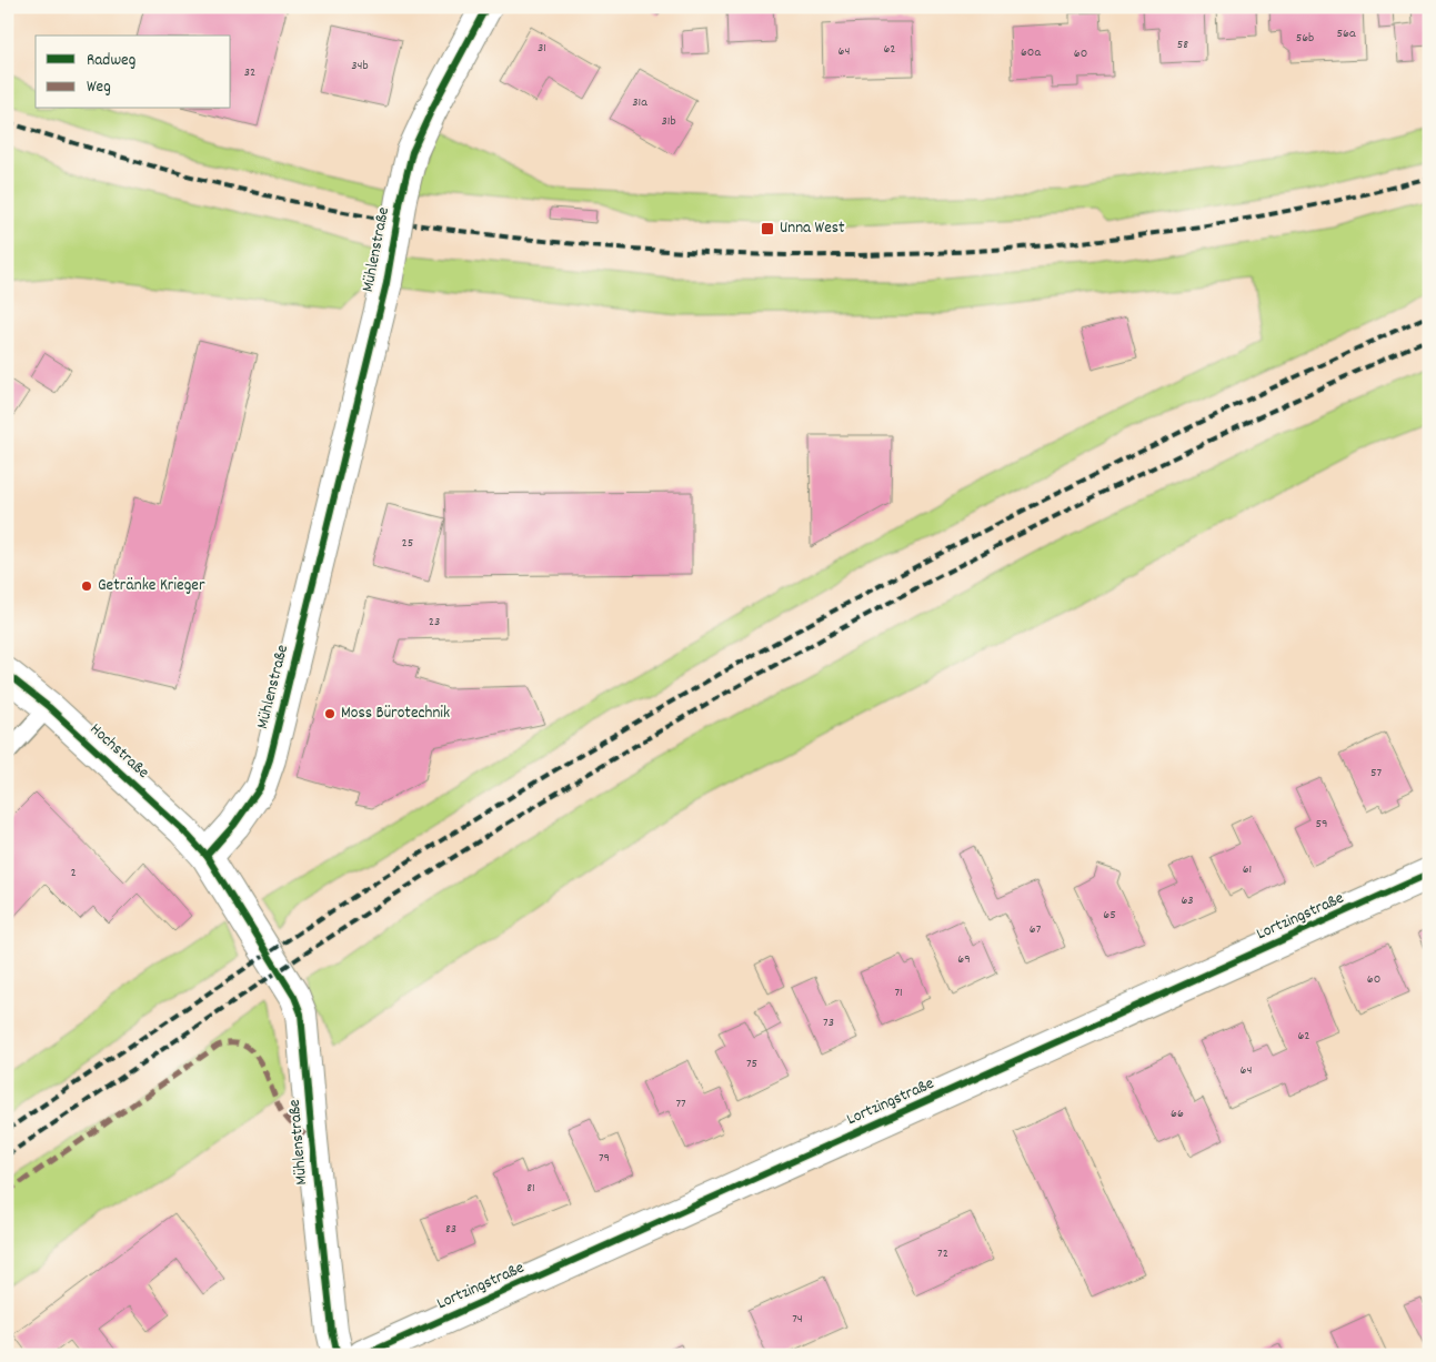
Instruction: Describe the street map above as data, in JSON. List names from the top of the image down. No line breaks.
{"streets":{"street":["Mühlenstraße","Hochstraße","Lortzingstraße"]},"crossings":[["Mühlenstraße","Hochstraße"]],"places":{"transit":["Unna West"],"other":["Getränke Krieger","Moss Bürotechnik"]},"house_numbers":["56a","56b","58","31","62","64","60a","60","34b","32","31a","31b","25","23","57","59","61","2","63","65","67","69","60","71","73","62","75","64","77","66","79","81","83","72","74"],"legend":["Radweg","Weg"]}
